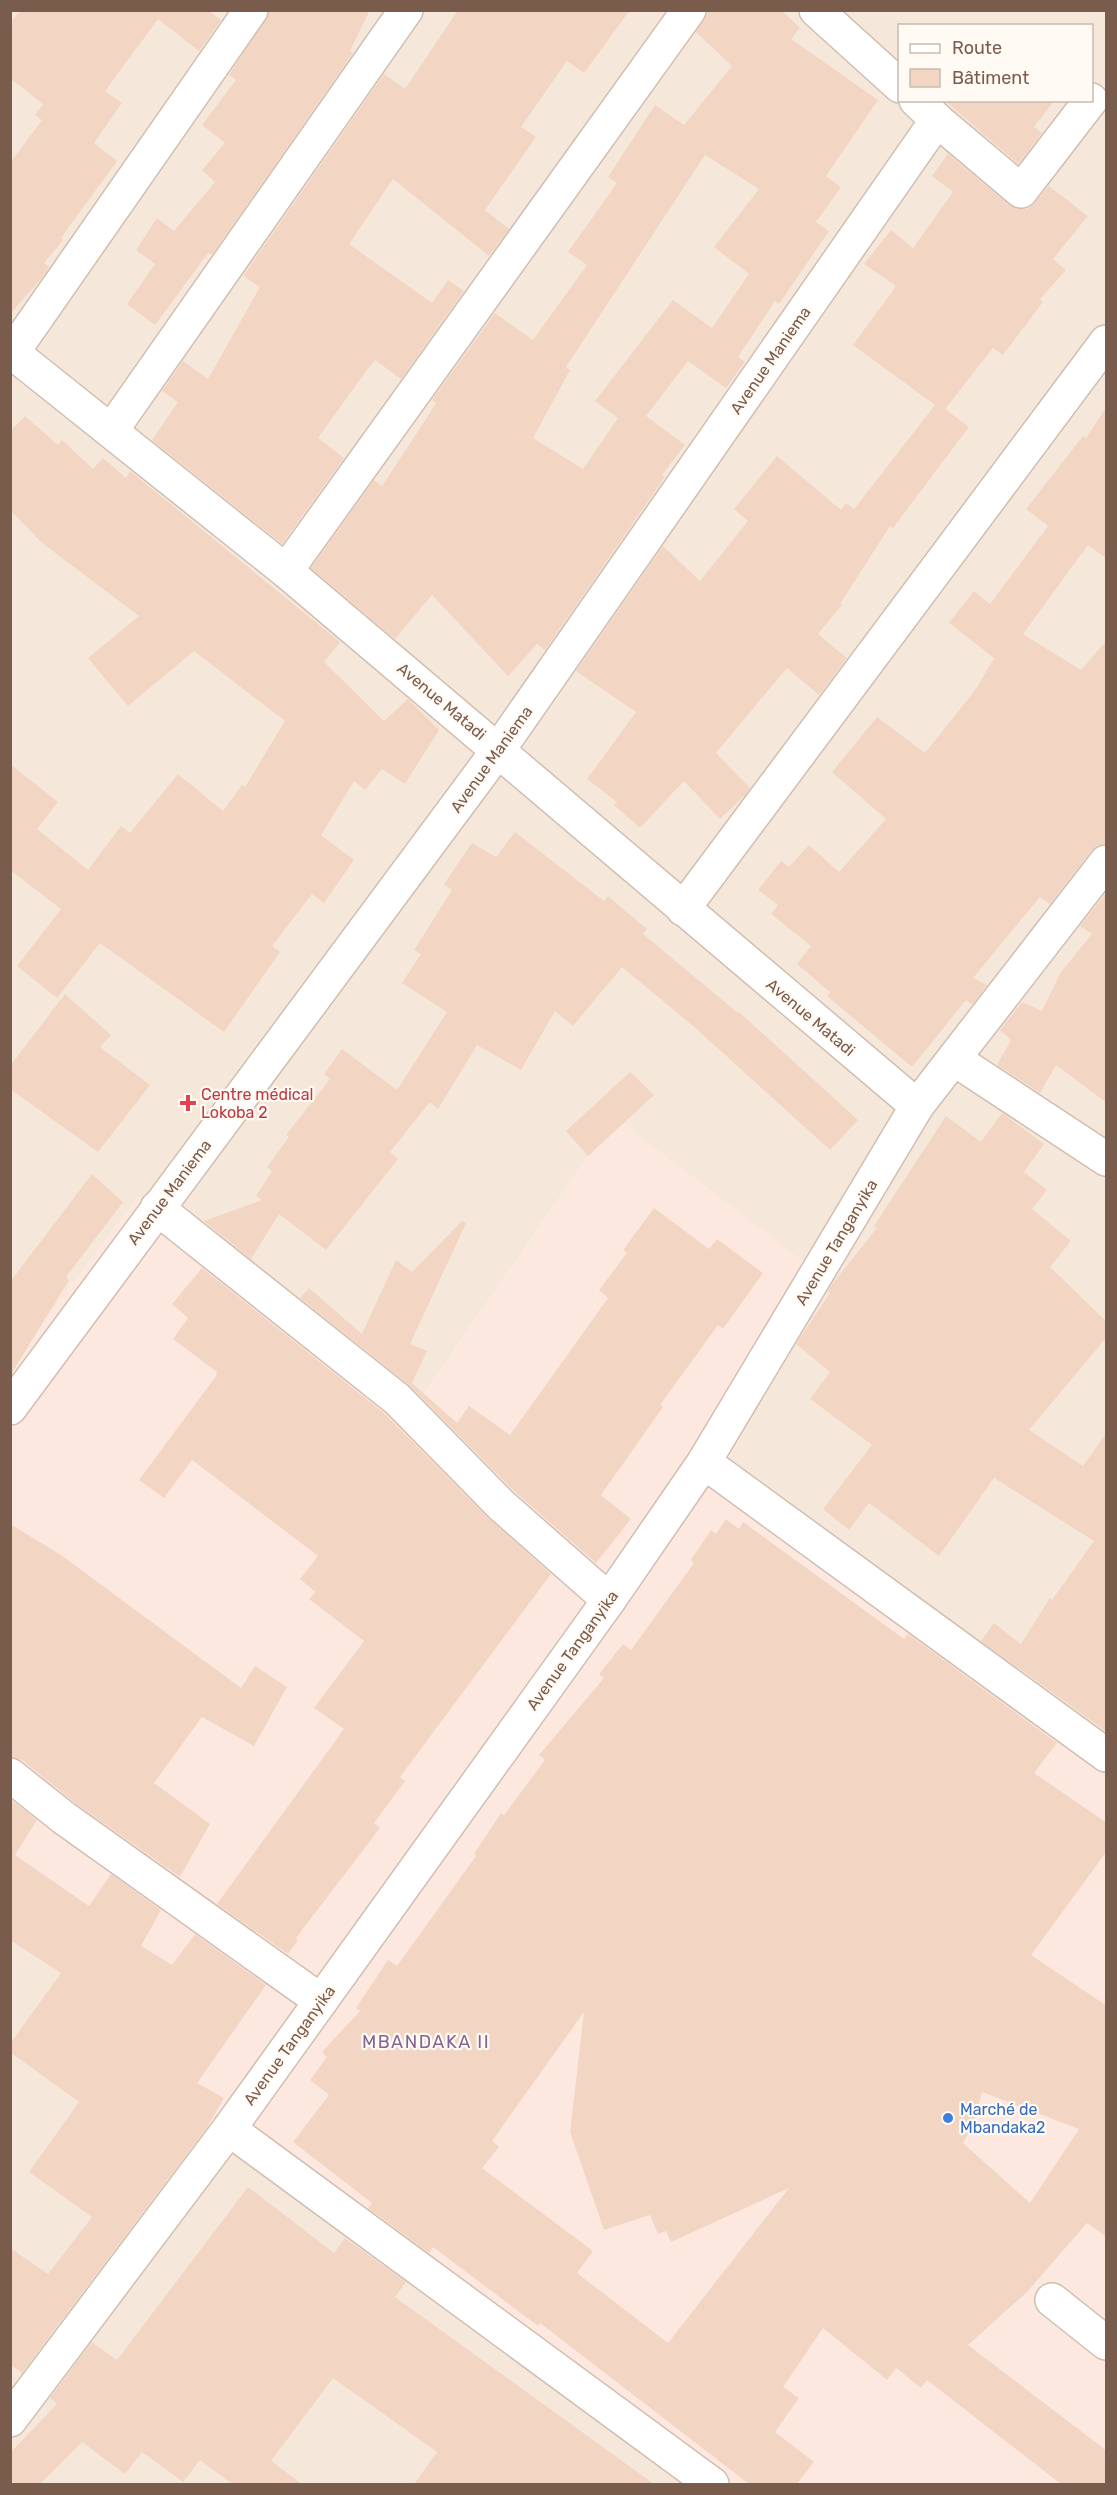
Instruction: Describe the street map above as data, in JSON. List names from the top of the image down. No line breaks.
{"streets":{"street":["Avenue Maniema","Avenue Matadi","Avenue Tanganyika"]},"crossings":[["Avenue Maniema","Avenue Matadi"],["Avenue Matadi","Avenue Tanganyika"]],"districts":["MBANDAKA II"],"places":{"health":["Centre médical Lokoba 2"],"other":["Marché de Mbandaka2"]},"legend":["Route","Bâtiment"]}
